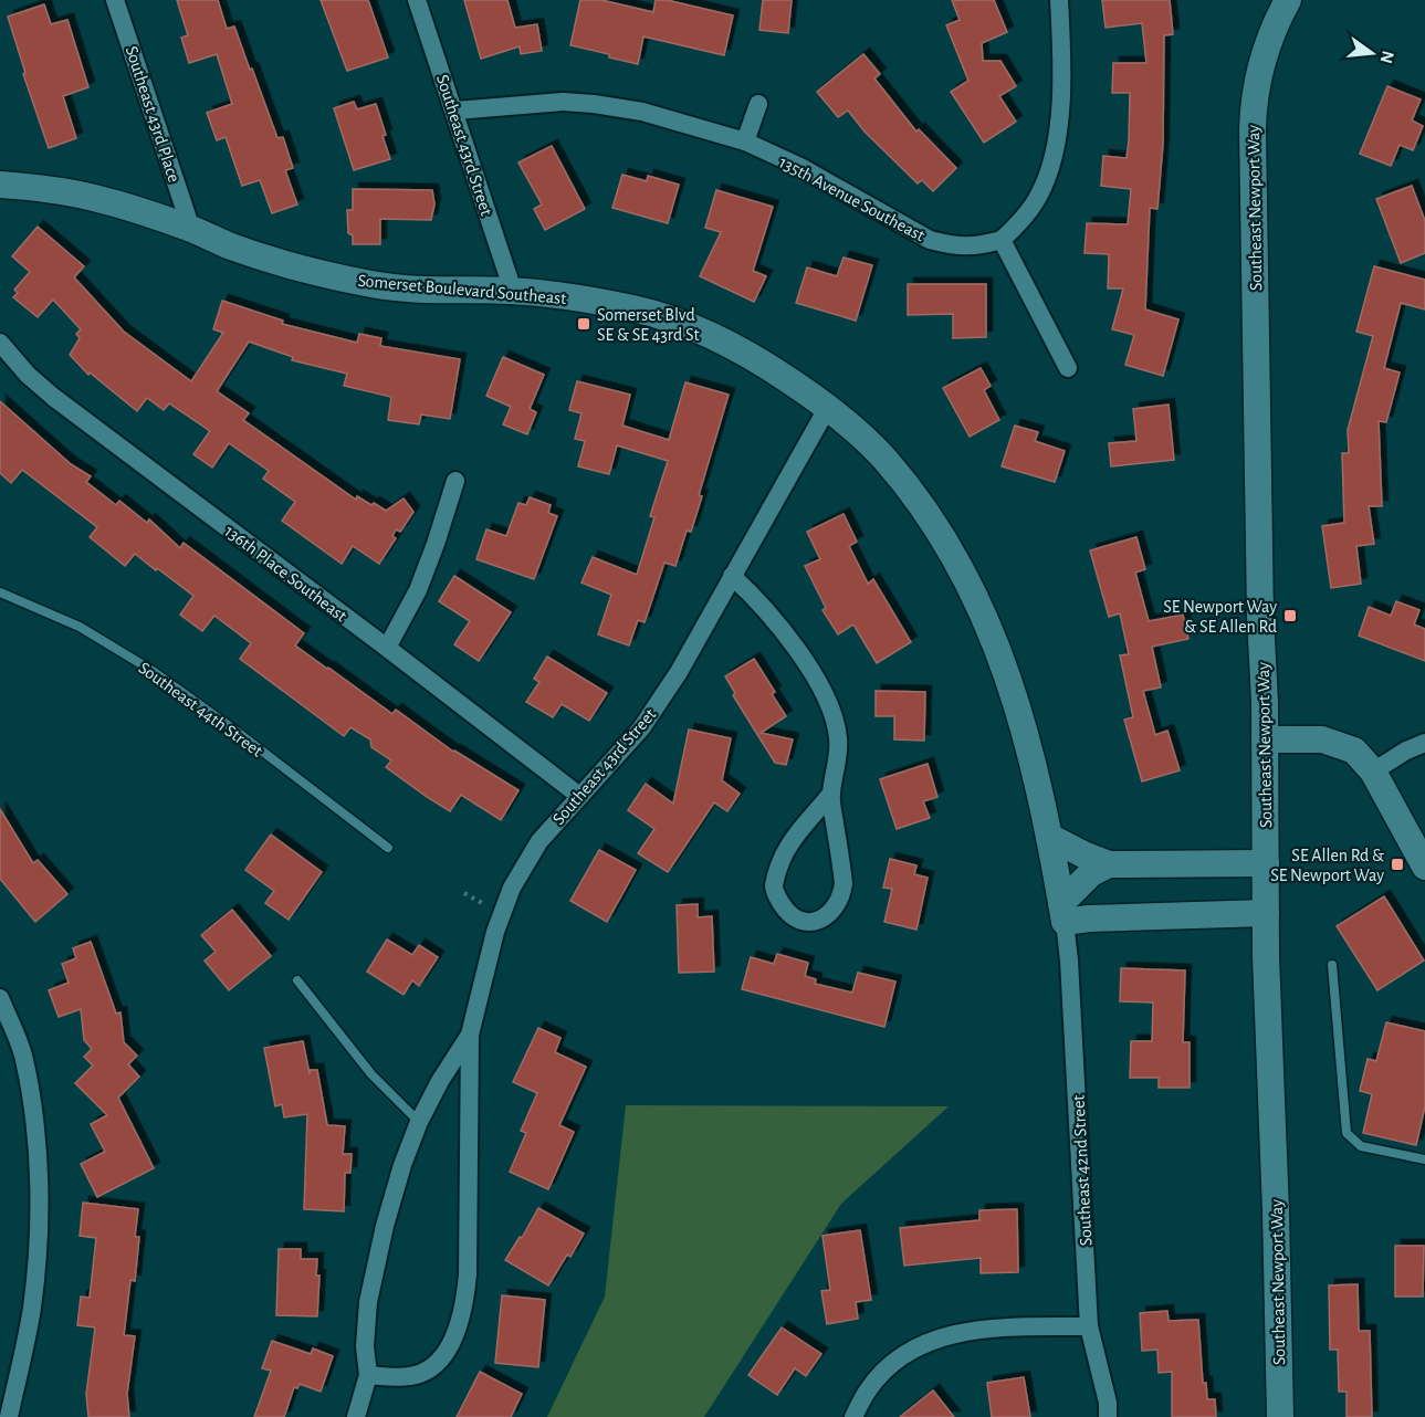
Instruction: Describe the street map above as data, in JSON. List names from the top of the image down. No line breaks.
{"streets":{"street":["Southeast 43rd Place","Southeast 43rd Street","135th Avenue Southeast","Southeast Newport Way","Somerset Boulevard Southeast","136th Place Southeast","Southeast 42nd Street"],"lane":["Southeast 44th Street"]},"crossings":[["Southeast 43rd Place","Somerset Boulevard Southeast"],["Southeast 43rd Street","135th Avenue Southeast"],["Southeast 43rd Street","Somerset Boulevard Southeast"],["Southeast 43rd Street","136th Place Southeast"],["Somerset Boulevard Southeast","Southeast 42nd Street"]],"places":{"transit":["Somerset Blvd SE & SE 43rd St","SE Newport Way & SE Allen Rd","SE Allen Rd & SE Newport Way"]},"north":"right"}
